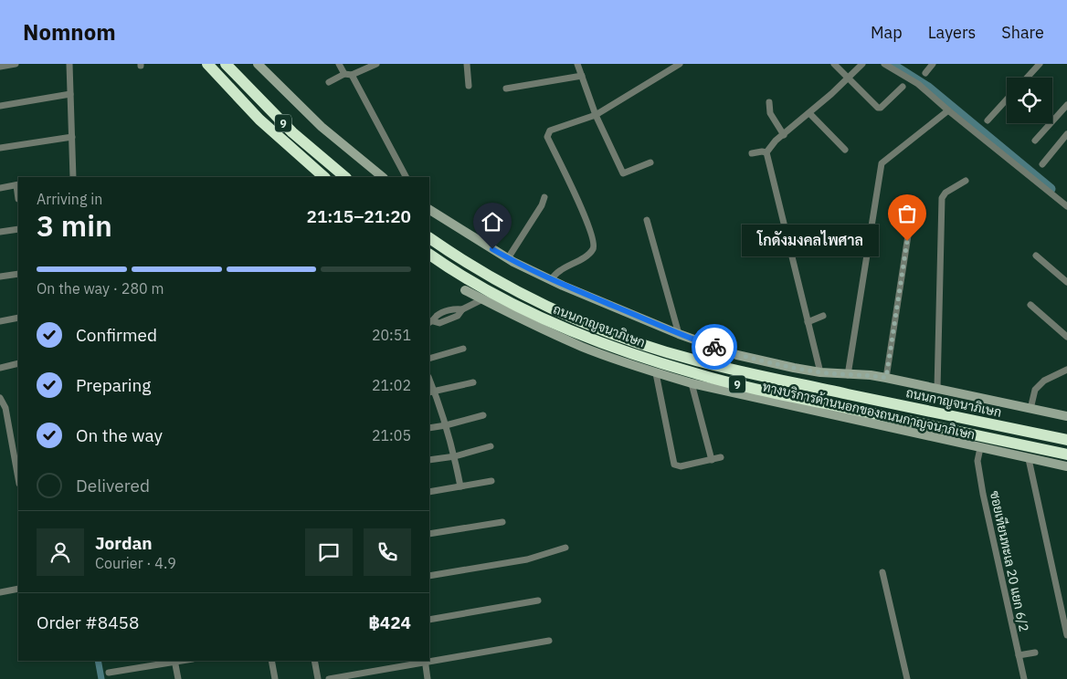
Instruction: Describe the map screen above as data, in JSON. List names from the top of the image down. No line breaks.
{"streets":{"highway":["9","ถนนกาญจนาภิเษก"],"main road":["ทางบริการด้านนอกของถนนกาญจนาภิเษก"],"street":["ซอยเทียนทะเล 20 แยก 6/2"]},"crossings":[["ทางบริการด้านนอกของถนนกาญจนาภิเษก","ซอยเทียนทะเล 20 แยก 6/2"]],"places":["โกดังมงคลไพศาล"],"page":{"header":"Nomnom","nav":["Map","Layers","Share"],"heading":["3 min","Arriving in","21:15–21:20"],"panel":["Jordan","Courier · 4.9","Order #8458","฿424"],"bubble":"โกดังมงคลไพศาล","bar":"On the way · 280 m","list":[["Confirmed","20:51"],["Preparing","21:02"],["On the way","21:05"],"Delivered"]}}
